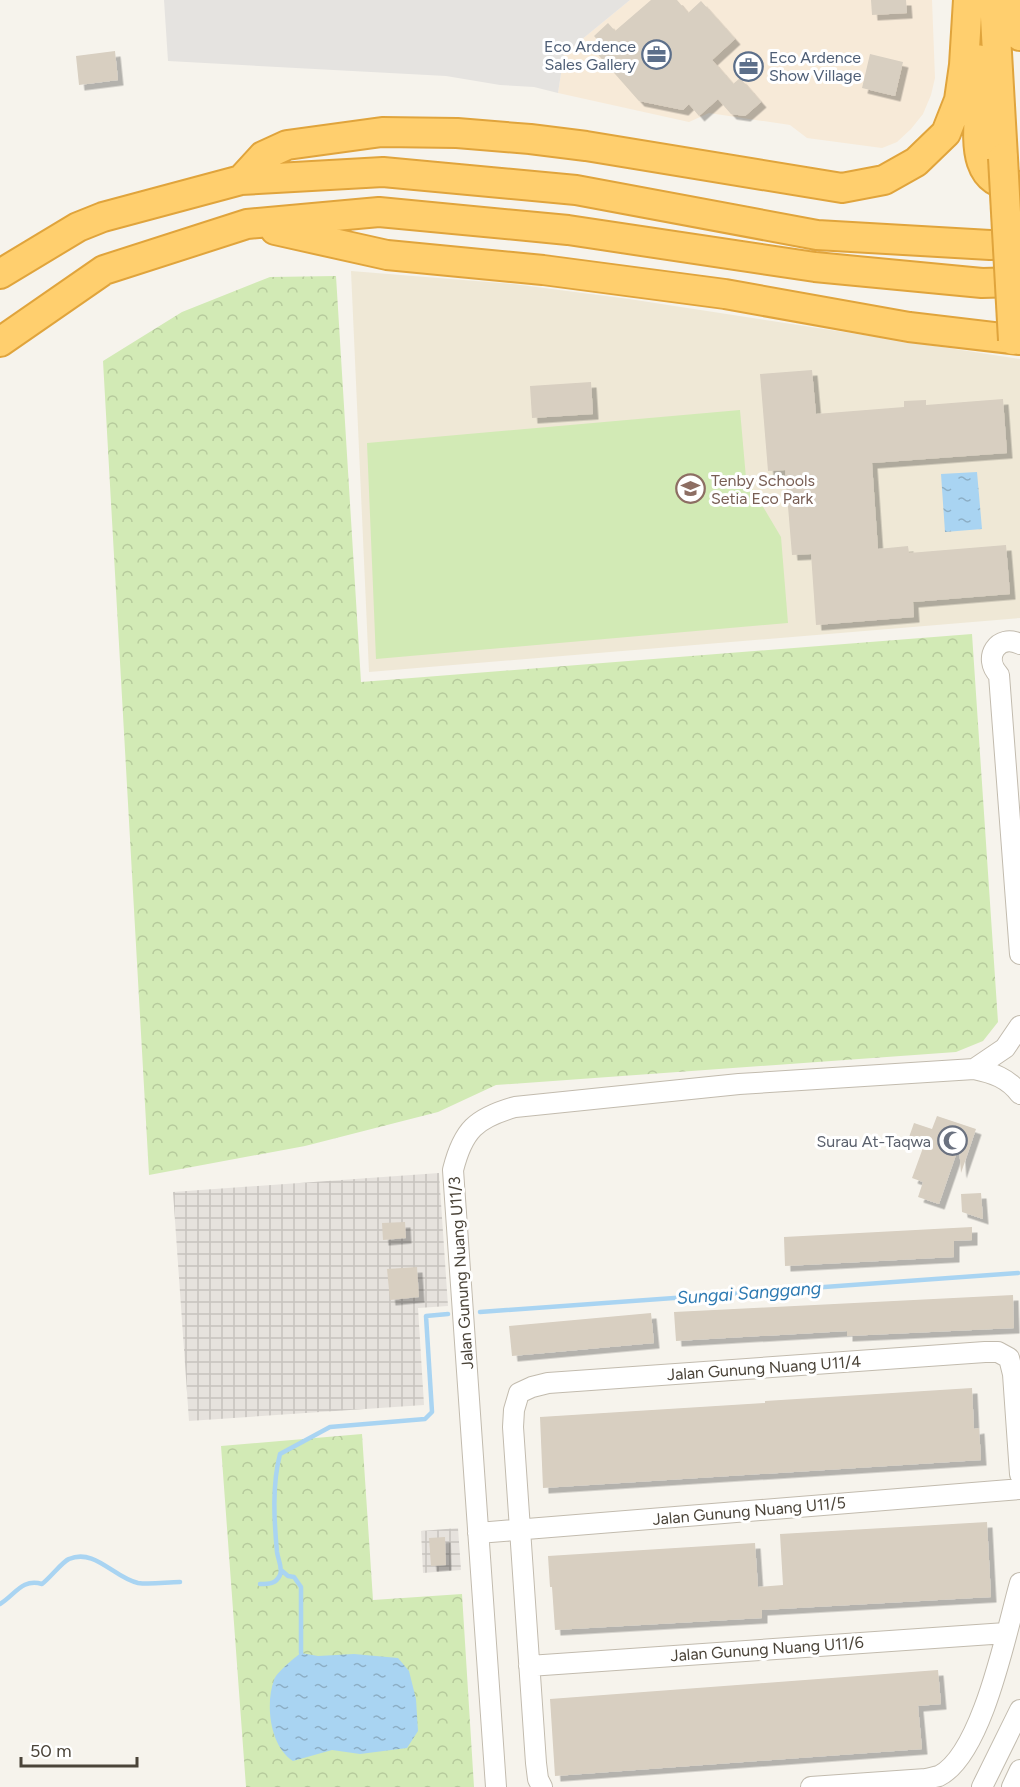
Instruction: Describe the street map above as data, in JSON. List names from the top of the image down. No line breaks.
{"streets":{"street":["Jalan Gunung Nuang U11/3","Jalan Gunung Nuang U11/4","Jalan Gunung Nuang U11/5","Jalan Gunung Nuang U11/6"]},"crossings":[["Jalan Gunung Nuang U11/3","Jalan Gunung Nuang U11/5"],["Jalan Gunung Nuang U11/4","Jalan Gunung Nuang U11/5"]],"water":["Sungai Sanggang"],"places":{"office":["Eco Ardence Sales Gallery","Eco Ardence Show Village"],"school or university":["Tenby Schools Setia Eco Park"],"mosque":["Surau At-Taqwa"]},"scale_bar":"50 m"}
